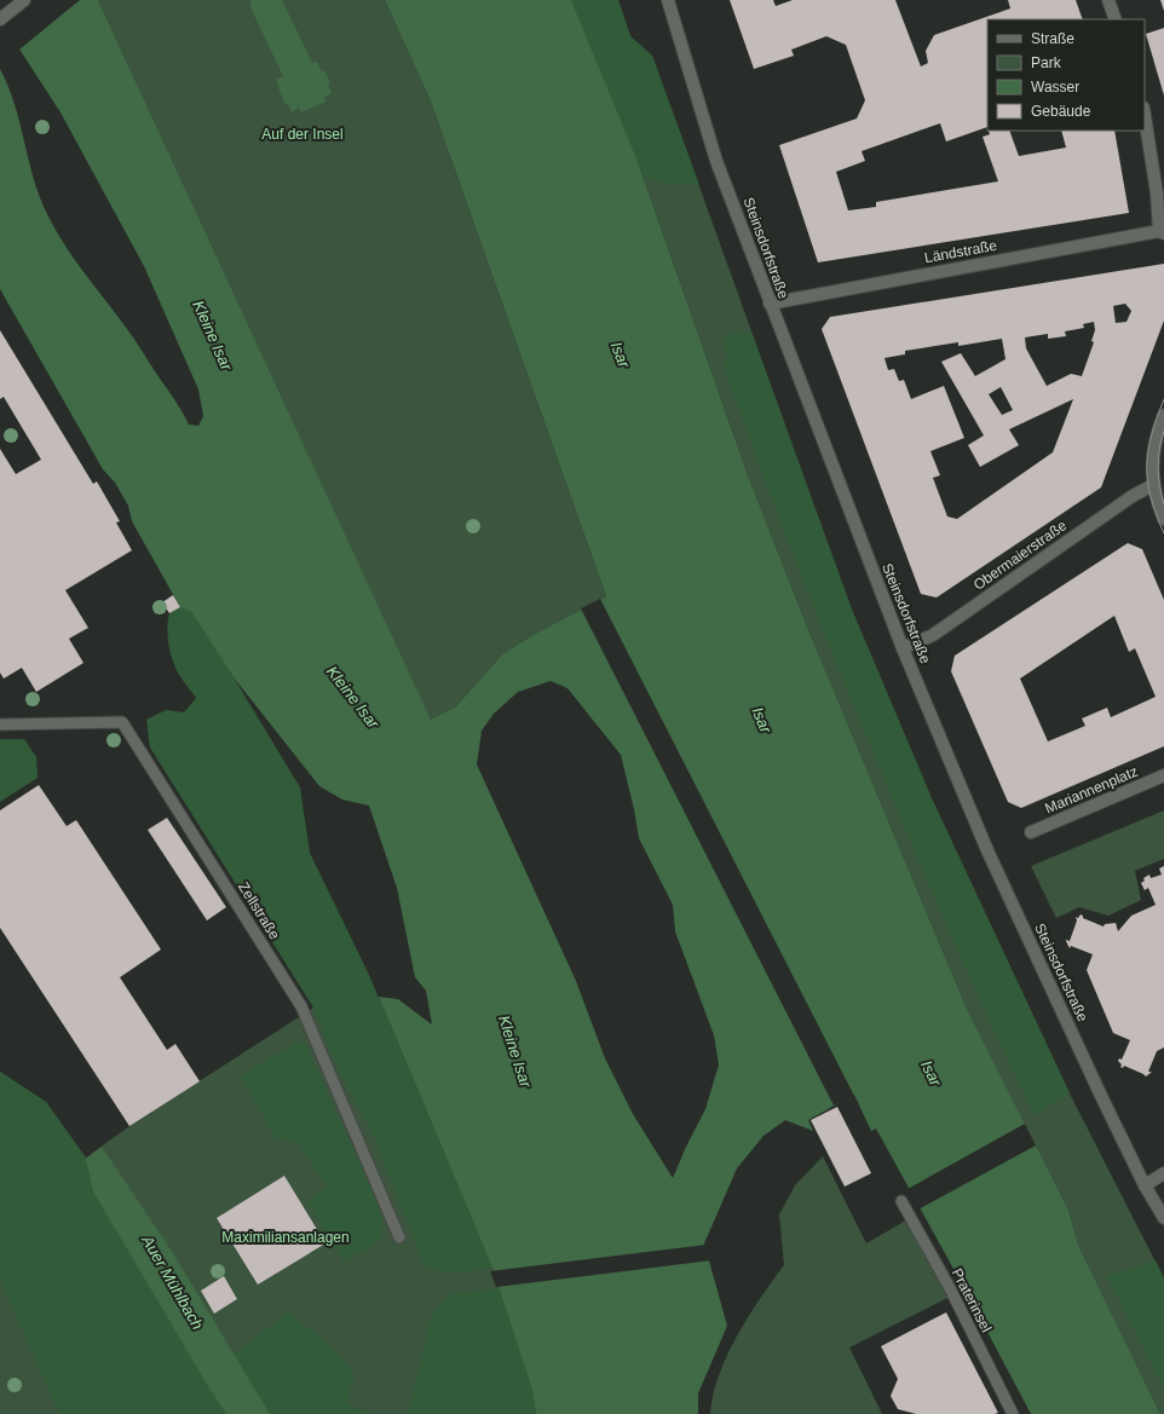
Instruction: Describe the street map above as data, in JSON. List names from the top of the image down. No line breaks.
{"streets":{"main road":["Steinsdorfstraße","Ländstraße","Obermaierstraße","Mariannenplatz"],"lane":["Zellstraße","Praterinsel"]},"crossings":[["Steinsdorfstraße","Ländstraße"],["Steinsdorfstraße","Obermaierstraße"]],"water":["Kleine Isar","Isar","Auer Mühlbach"],"parks":["Auf der Insel","Maximiliansanlagen"],"legend":["Straße","Park","Wasser","Gebäude"]}
